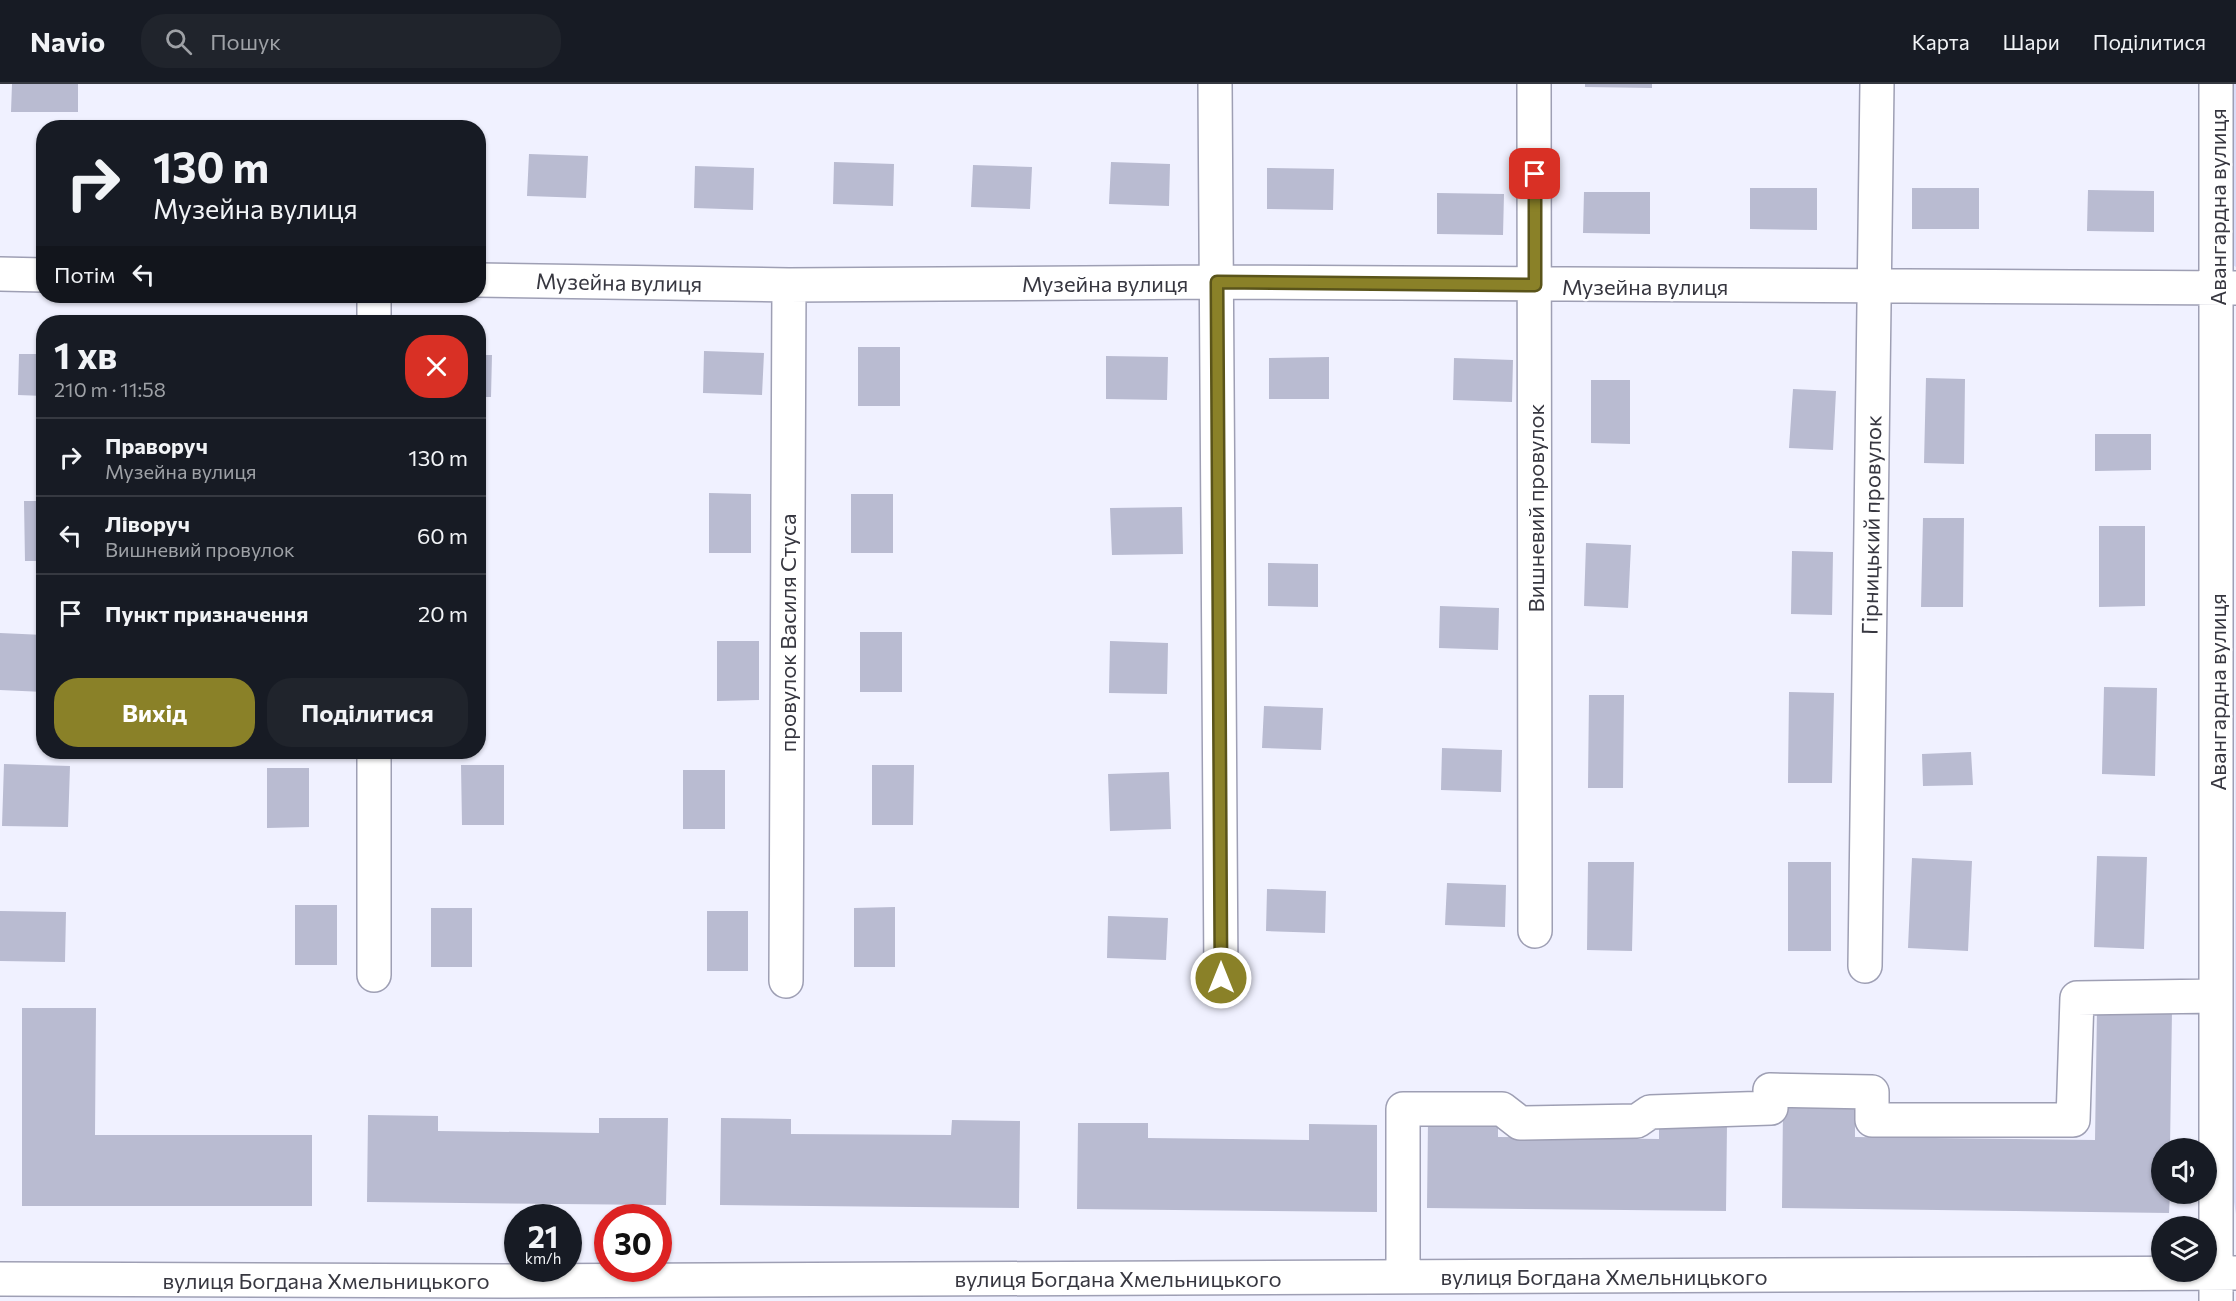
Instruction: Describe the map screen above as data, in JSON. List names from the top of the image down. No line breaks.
{"streets":{"street":["Авангардна вулиця","Музейна вулиця","Вишневий провулок","Гірницький провулок","провулок Василя Стуса","вулиця Богдана Хмельницького"]},"crossings":[["Авангардна вулиця","Музейна вулиця"],["Авангардна вулиця","вулиця Богдана Хмельницького"],["Музейна вулиця","Вишневий провулок"],["Музейна вулиця","Гірницький провулок"],["Музейна вулиця","провулок Василя Стуса"]],"page":{"header":"Navio","search":"Пошук","nav":["Карта","Шари","Поділитися"],"turn":["130 m","Музейна вулиця"],"then":"Потім","heading":["1 хв","210 m · 11:58"],"list":[{"name":"Праворуч","note":"Музейна вулиця","value":"130 m"},{"name":"Ліворуч","note":"Вишневий провулок","value":"60 m"},{"name":"Пункт призначення","value":"20 m"}],"buttons":["Вихід","Поділитися"],"speed":"21 km/h","limit":"30"}}
